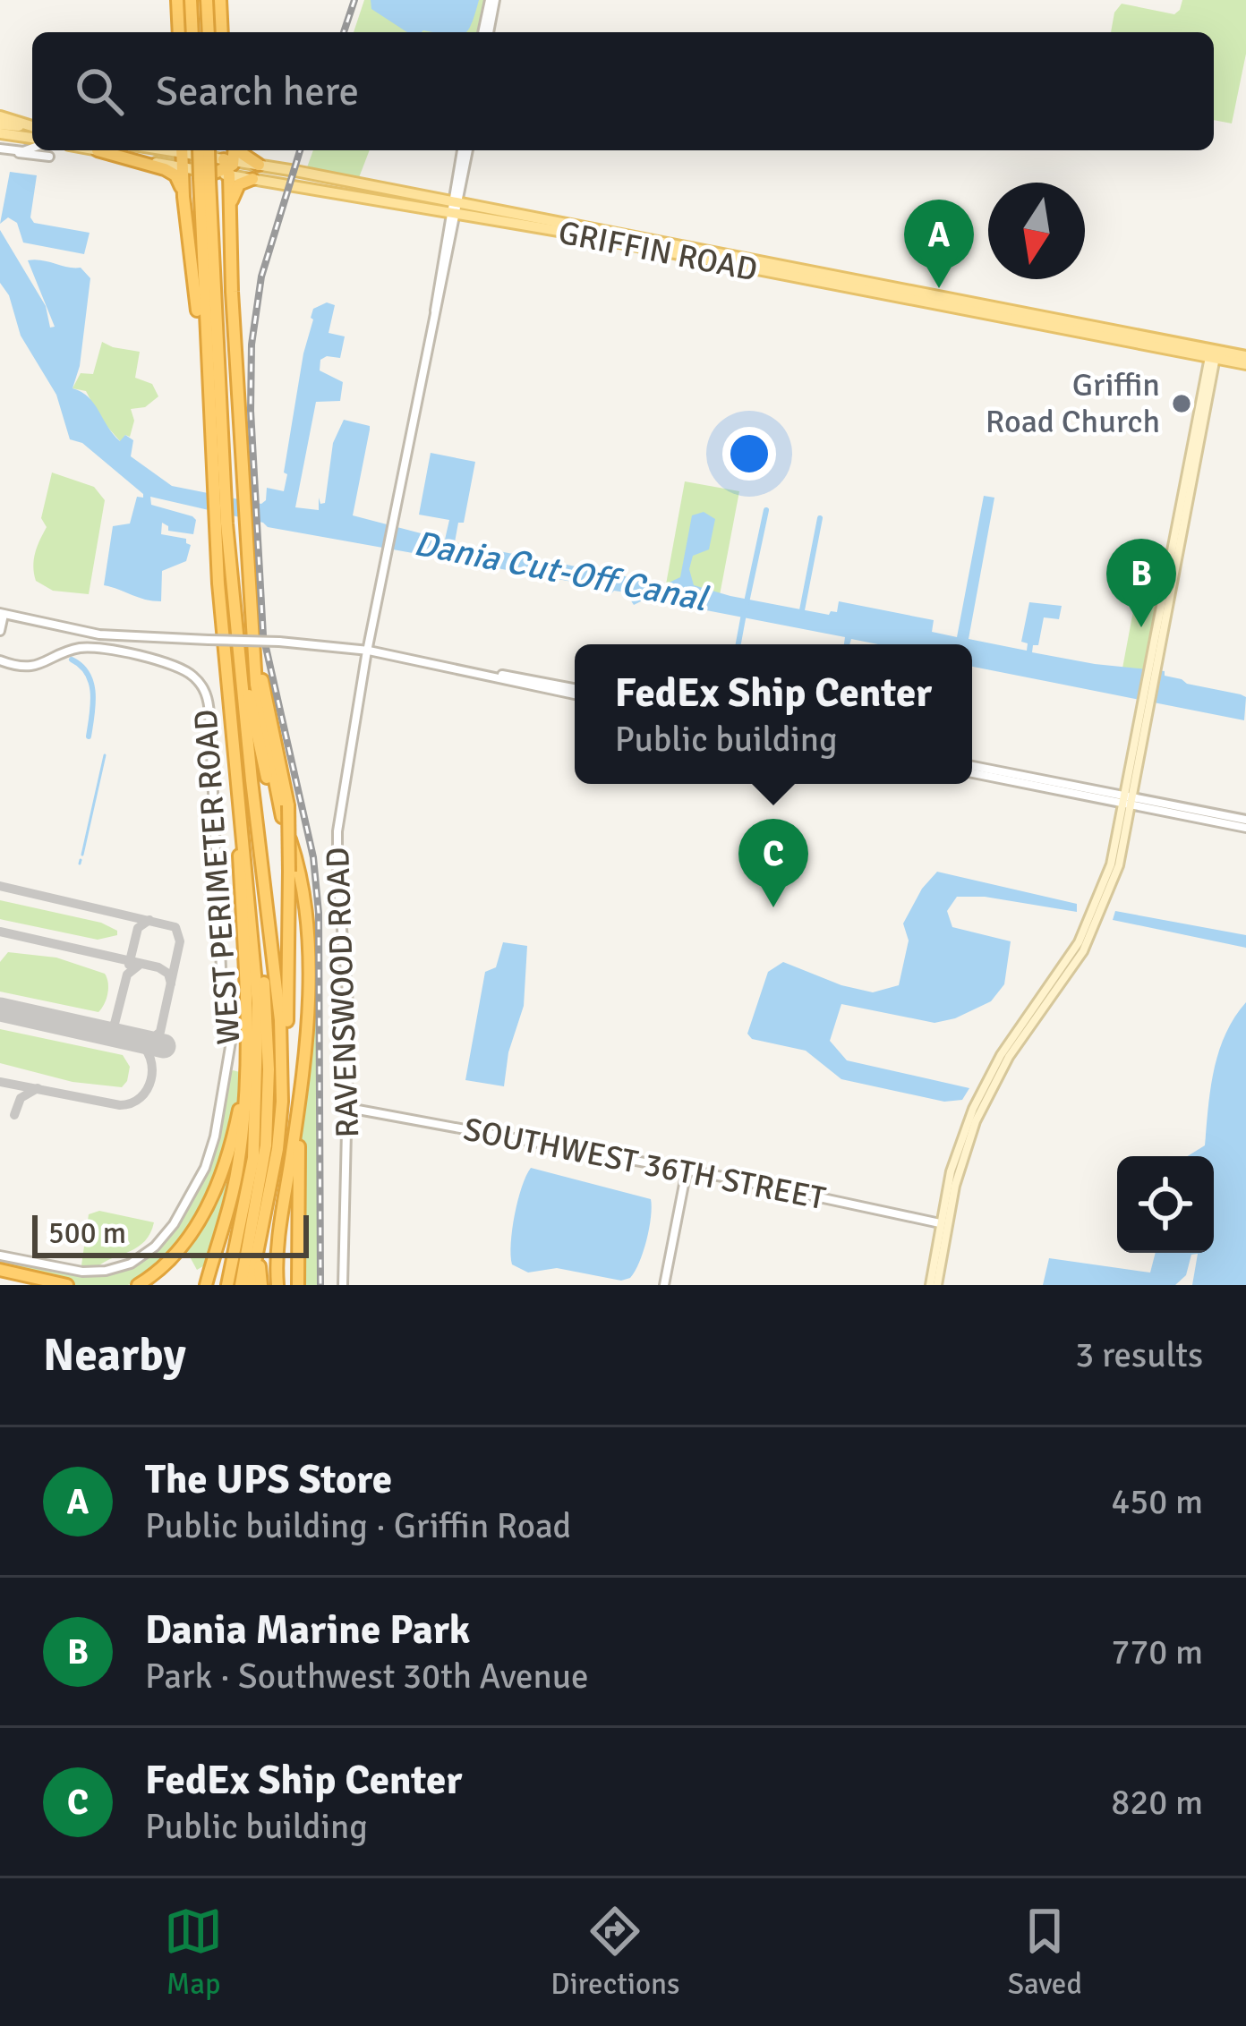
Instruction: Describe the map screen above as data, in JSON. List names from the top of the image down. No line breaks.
{"streets":{"main road":["GRIFFIN ROAD"],"street":["WEST PERIMETER ROAD","RAVENSWOOD ROAD","SOUTHWEST 36TH STREET"]},"crossings":[["GRIFFIN ROAD","RAVENSWOOD ROAD"],["RAVENSWOOD ROAD","SOUTHWEST 36TH STREET"]],"water":["Dania Cut-Off Canal"],"places":["Griffin Road Church"],"scale_bar":"500 m","north":"bottom","page":{"search":"Search here","pins":["A","B","C"],"popup":["FedEx Ship Center","Public building"],"scale":"500 m","heading":["Nearby","3 results"],"list":[{"mark":"A","name":"The UPS Store","note":"Public building · Griffin Road","value":"450 m"},{"mark":"B","name":"Dania Marine Park","note":"Park · Southwest 30th Avenue","value":"770 m"},{"mark":"C","name":"FedEx Ship Center","note":"Public building","value":"820 m"}],"nav":["Map","Directions","Saved"]}}
